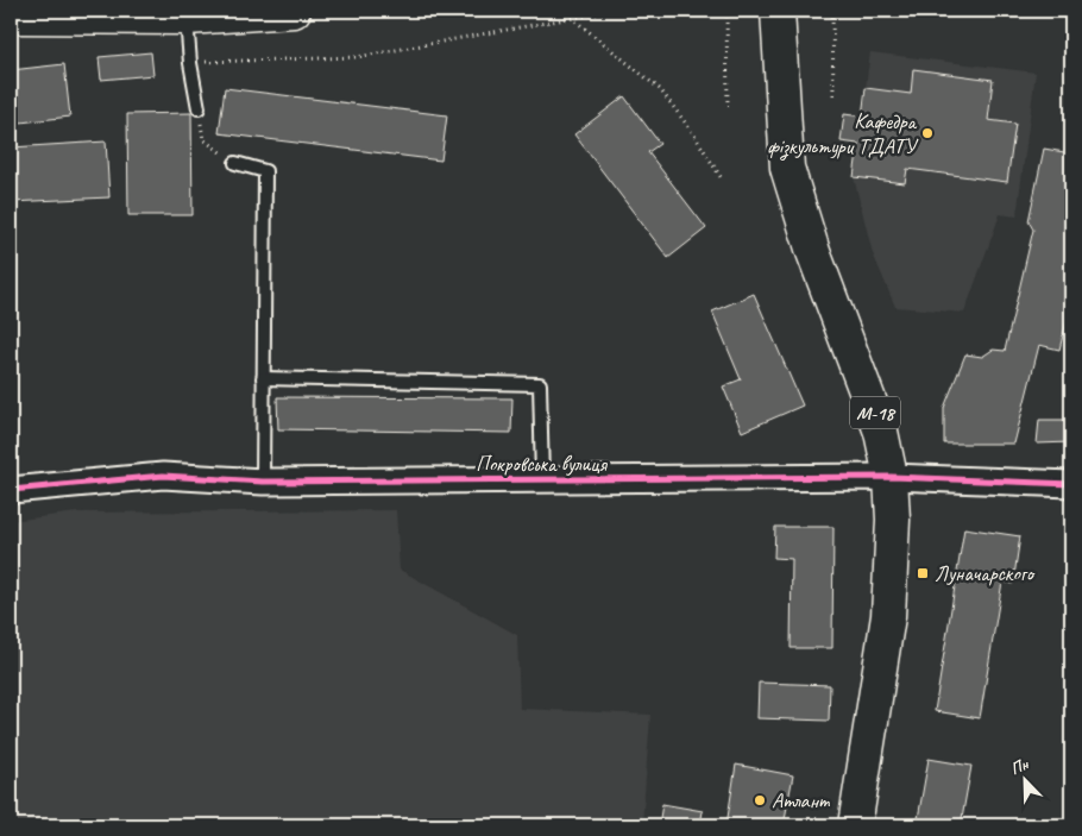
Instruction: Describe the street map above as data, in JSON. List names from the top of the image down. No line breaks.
{"streets":{"highway":["М-18"],"street":["Покровська вулиця"]},"crossings":[["М-18","Покровська вулиця"]],"places":{"other":["Кафедра фізкультури ТДАТУ","Атлант"],"transit":["Луначарского"]},"north":"top left"}
